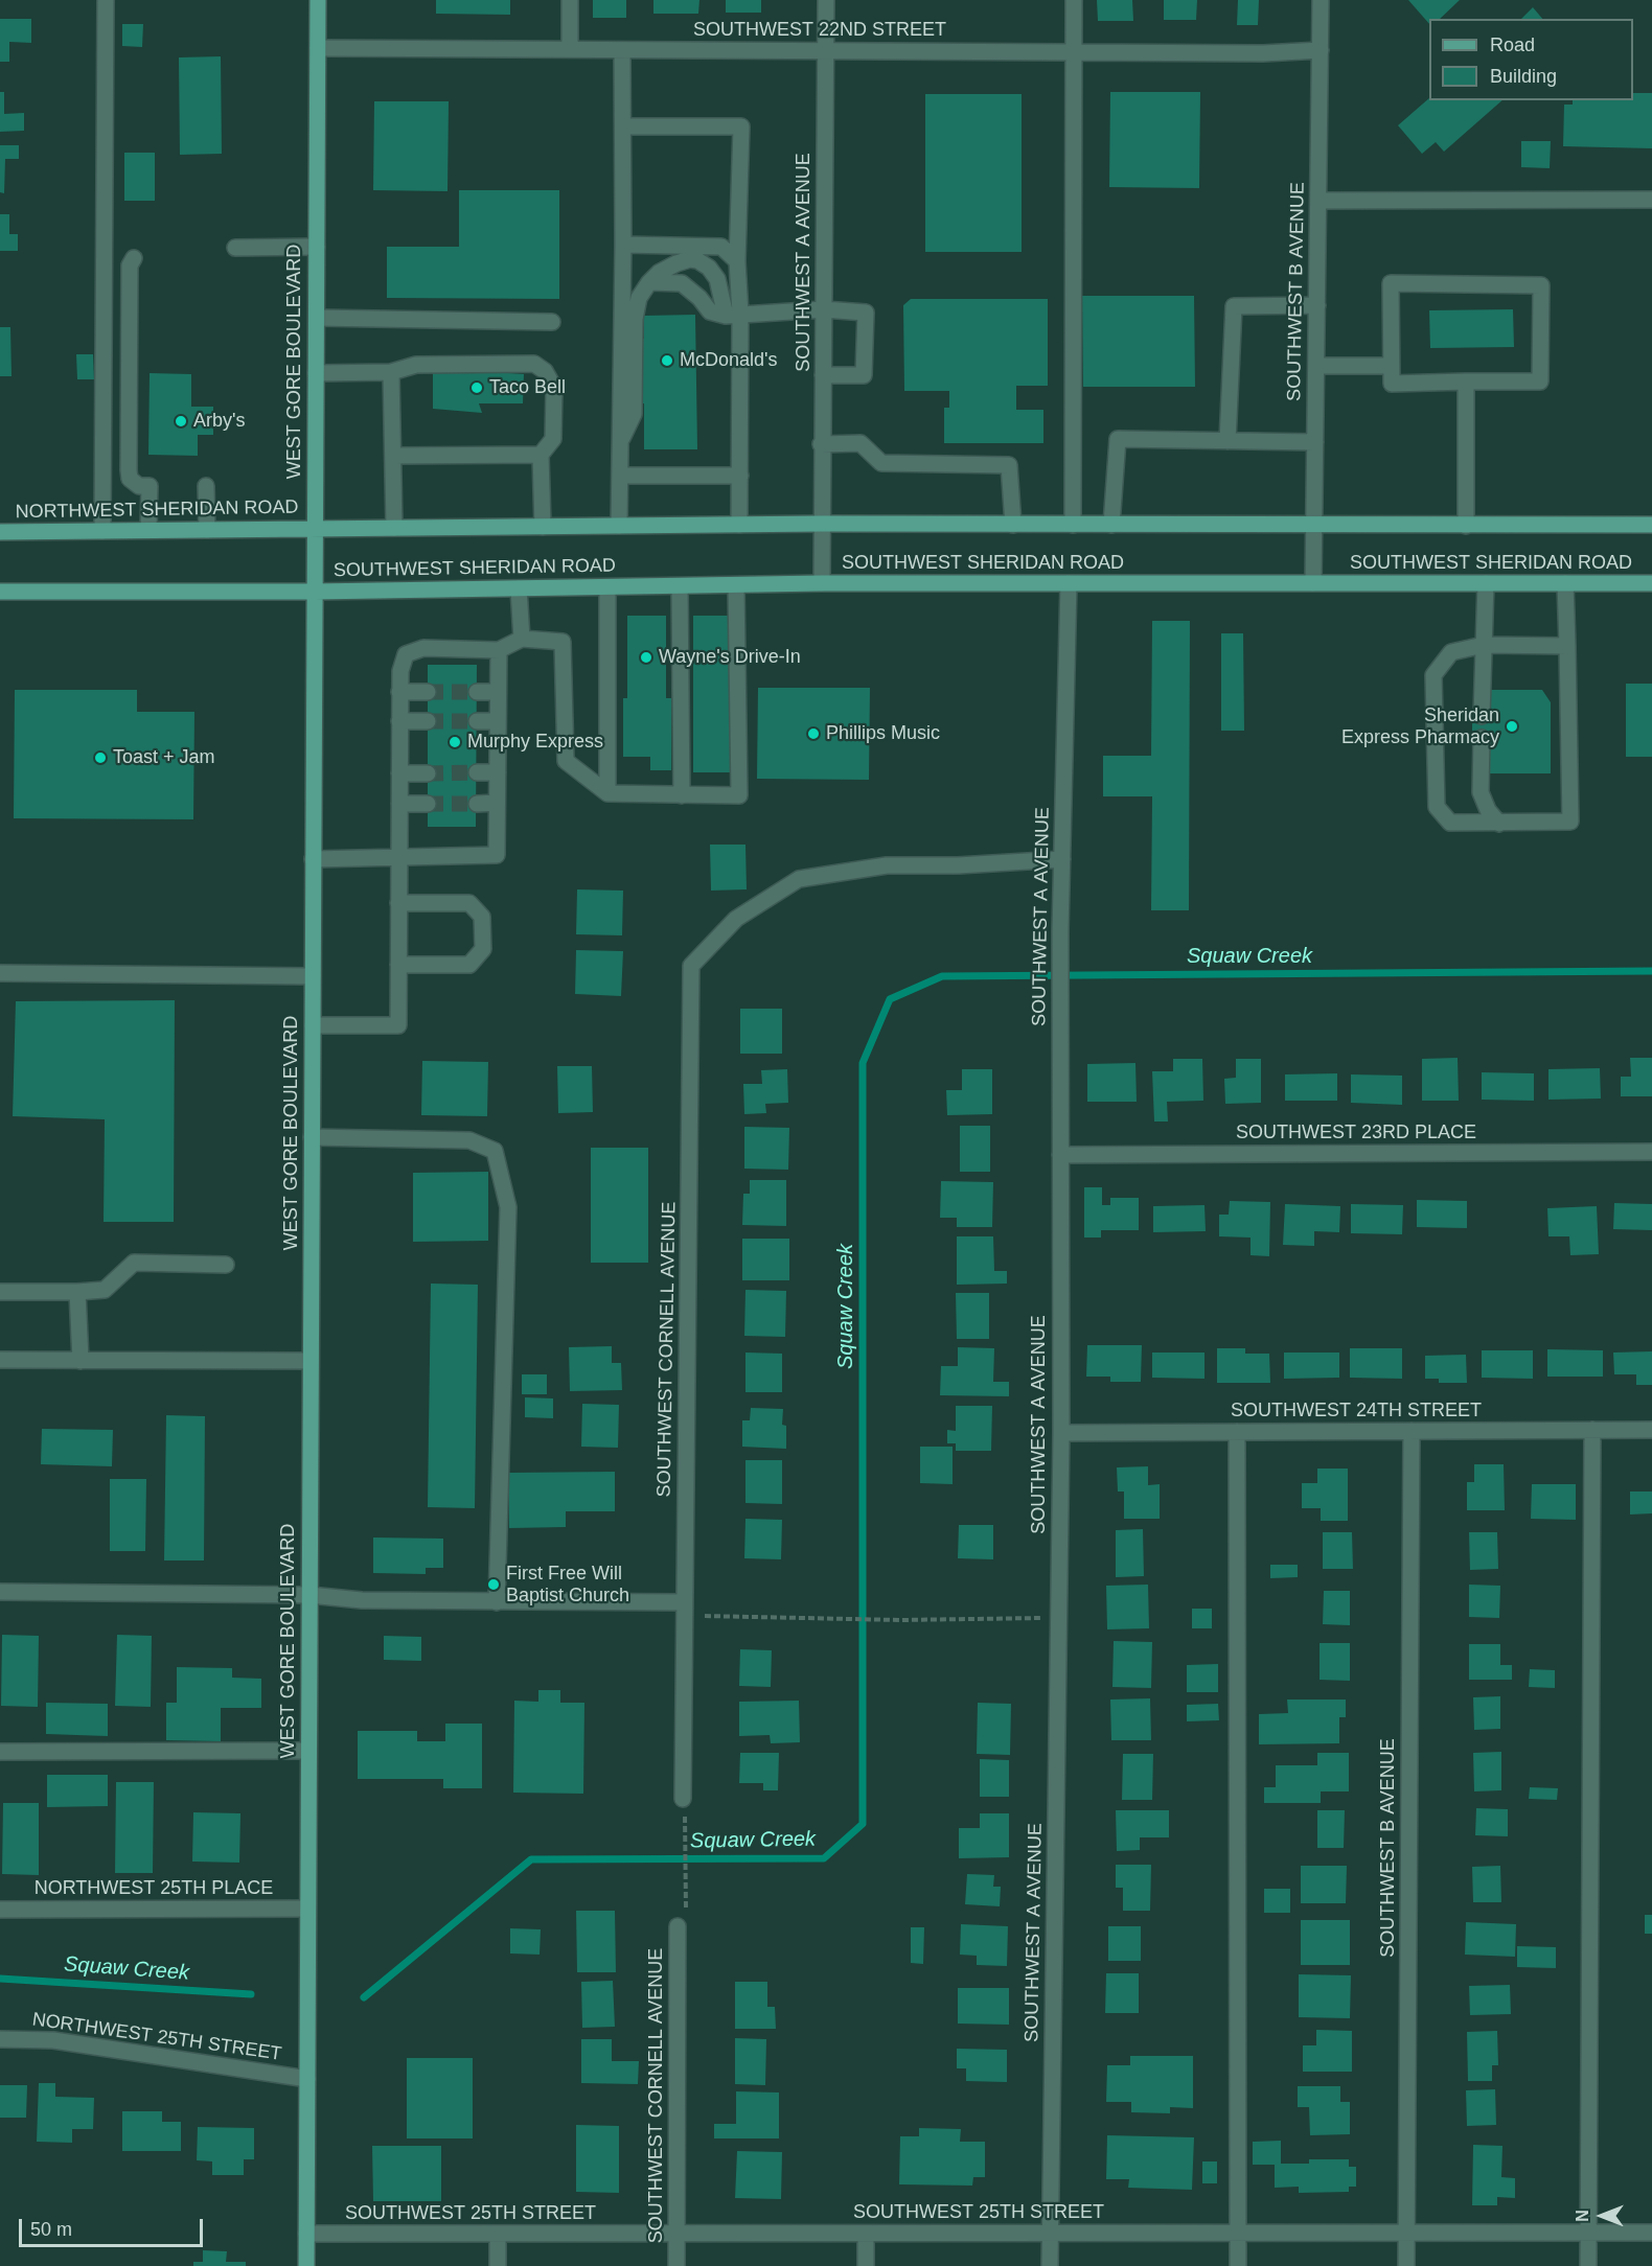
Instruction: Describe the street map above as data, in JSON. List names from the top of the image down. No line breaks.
{"streets":{"main road":["WEST GORE BOULEVARD","NORTHWEST SHERIDAN ROAD","SOUTHWEST SHERIDAN ROAD"],"street":["SOUTHWEST 22ND STREET","SOUTHWEST A AVENUE","SOUTHWEST B AVENUE","SOUTHWEST 23RD PLACE","SOUTHWEST CORNELL AVENUE","SOUTHWEST 24TH STREET","NORTHWEST 25TH PLACE","NORTHWEST 25TH STREET","SOUTHWEST 25TH STREET"]},"crossings":[["SOUTHWEST 22ND STREET","SOUTHWEST A AVENUE"],["SOUTHWEST 22ND STREET","SOUTHWEST B AVENUE"],["SOUTHWEST 22ND STREET","WEST GORE BOULEVARD"],["SOUTHWEST A AVENUE","SOUTHWEST SHERIDAN ROAD"],["SOUTHWEST A AVENUE","SOUTHWEST 23RD PLACE"],["SOUTHWEST A AVENUE","SOUTHWEST CORNELL AVENUE"],["SOUTHWEST A AVENUE","SOUTHWEST 24TH STREET"],["SOUTHWEST A AVENUE","SOUTHWEST 25TH STREET"],["SOUTHWEST B AVENUE","SOUTHWEST SHERIDAN ROAD"],["SOUTHWEST B AVENUE","SOUTHWEST 24TH STREET"],["SOUTHWEST B AVENUE","SOUTHWEST 25TH STREET"],["WEST GORE BOULEVARD","NORTHWEST SHERIDAN ROAD"],["WEST GORE BOULEVARD","SOUTHWEST SHERIDAN ROAD"],["WEST GORE BOULEVARD","NORTHWEST 25TH PLACE"],["WEST GORE BOULEVARD","NORTHWEST 25TH STREET"],["WEST GORE BOULEVARD","SOUTHWEST 25TH STREET"],["NORTHWEST SHERIDAN ROAD","SOUTHWEST SHERIDAN ROAD"],["SOUTHWEST CORNELL AVENUE","SOUTHWEST 25TH STREET"]],"water":["Squaw Creek"],"places":["McDonald's","Taco Bell","Arby's","Wayne's Drive-In","Sheridan Express Pharmacy","Phillips Music","Murphy Express","Toast + Jam","First Free Will Baptist Church"],"legend":["Road","Building"],"scale_bar":"50 m","north":"left"}
